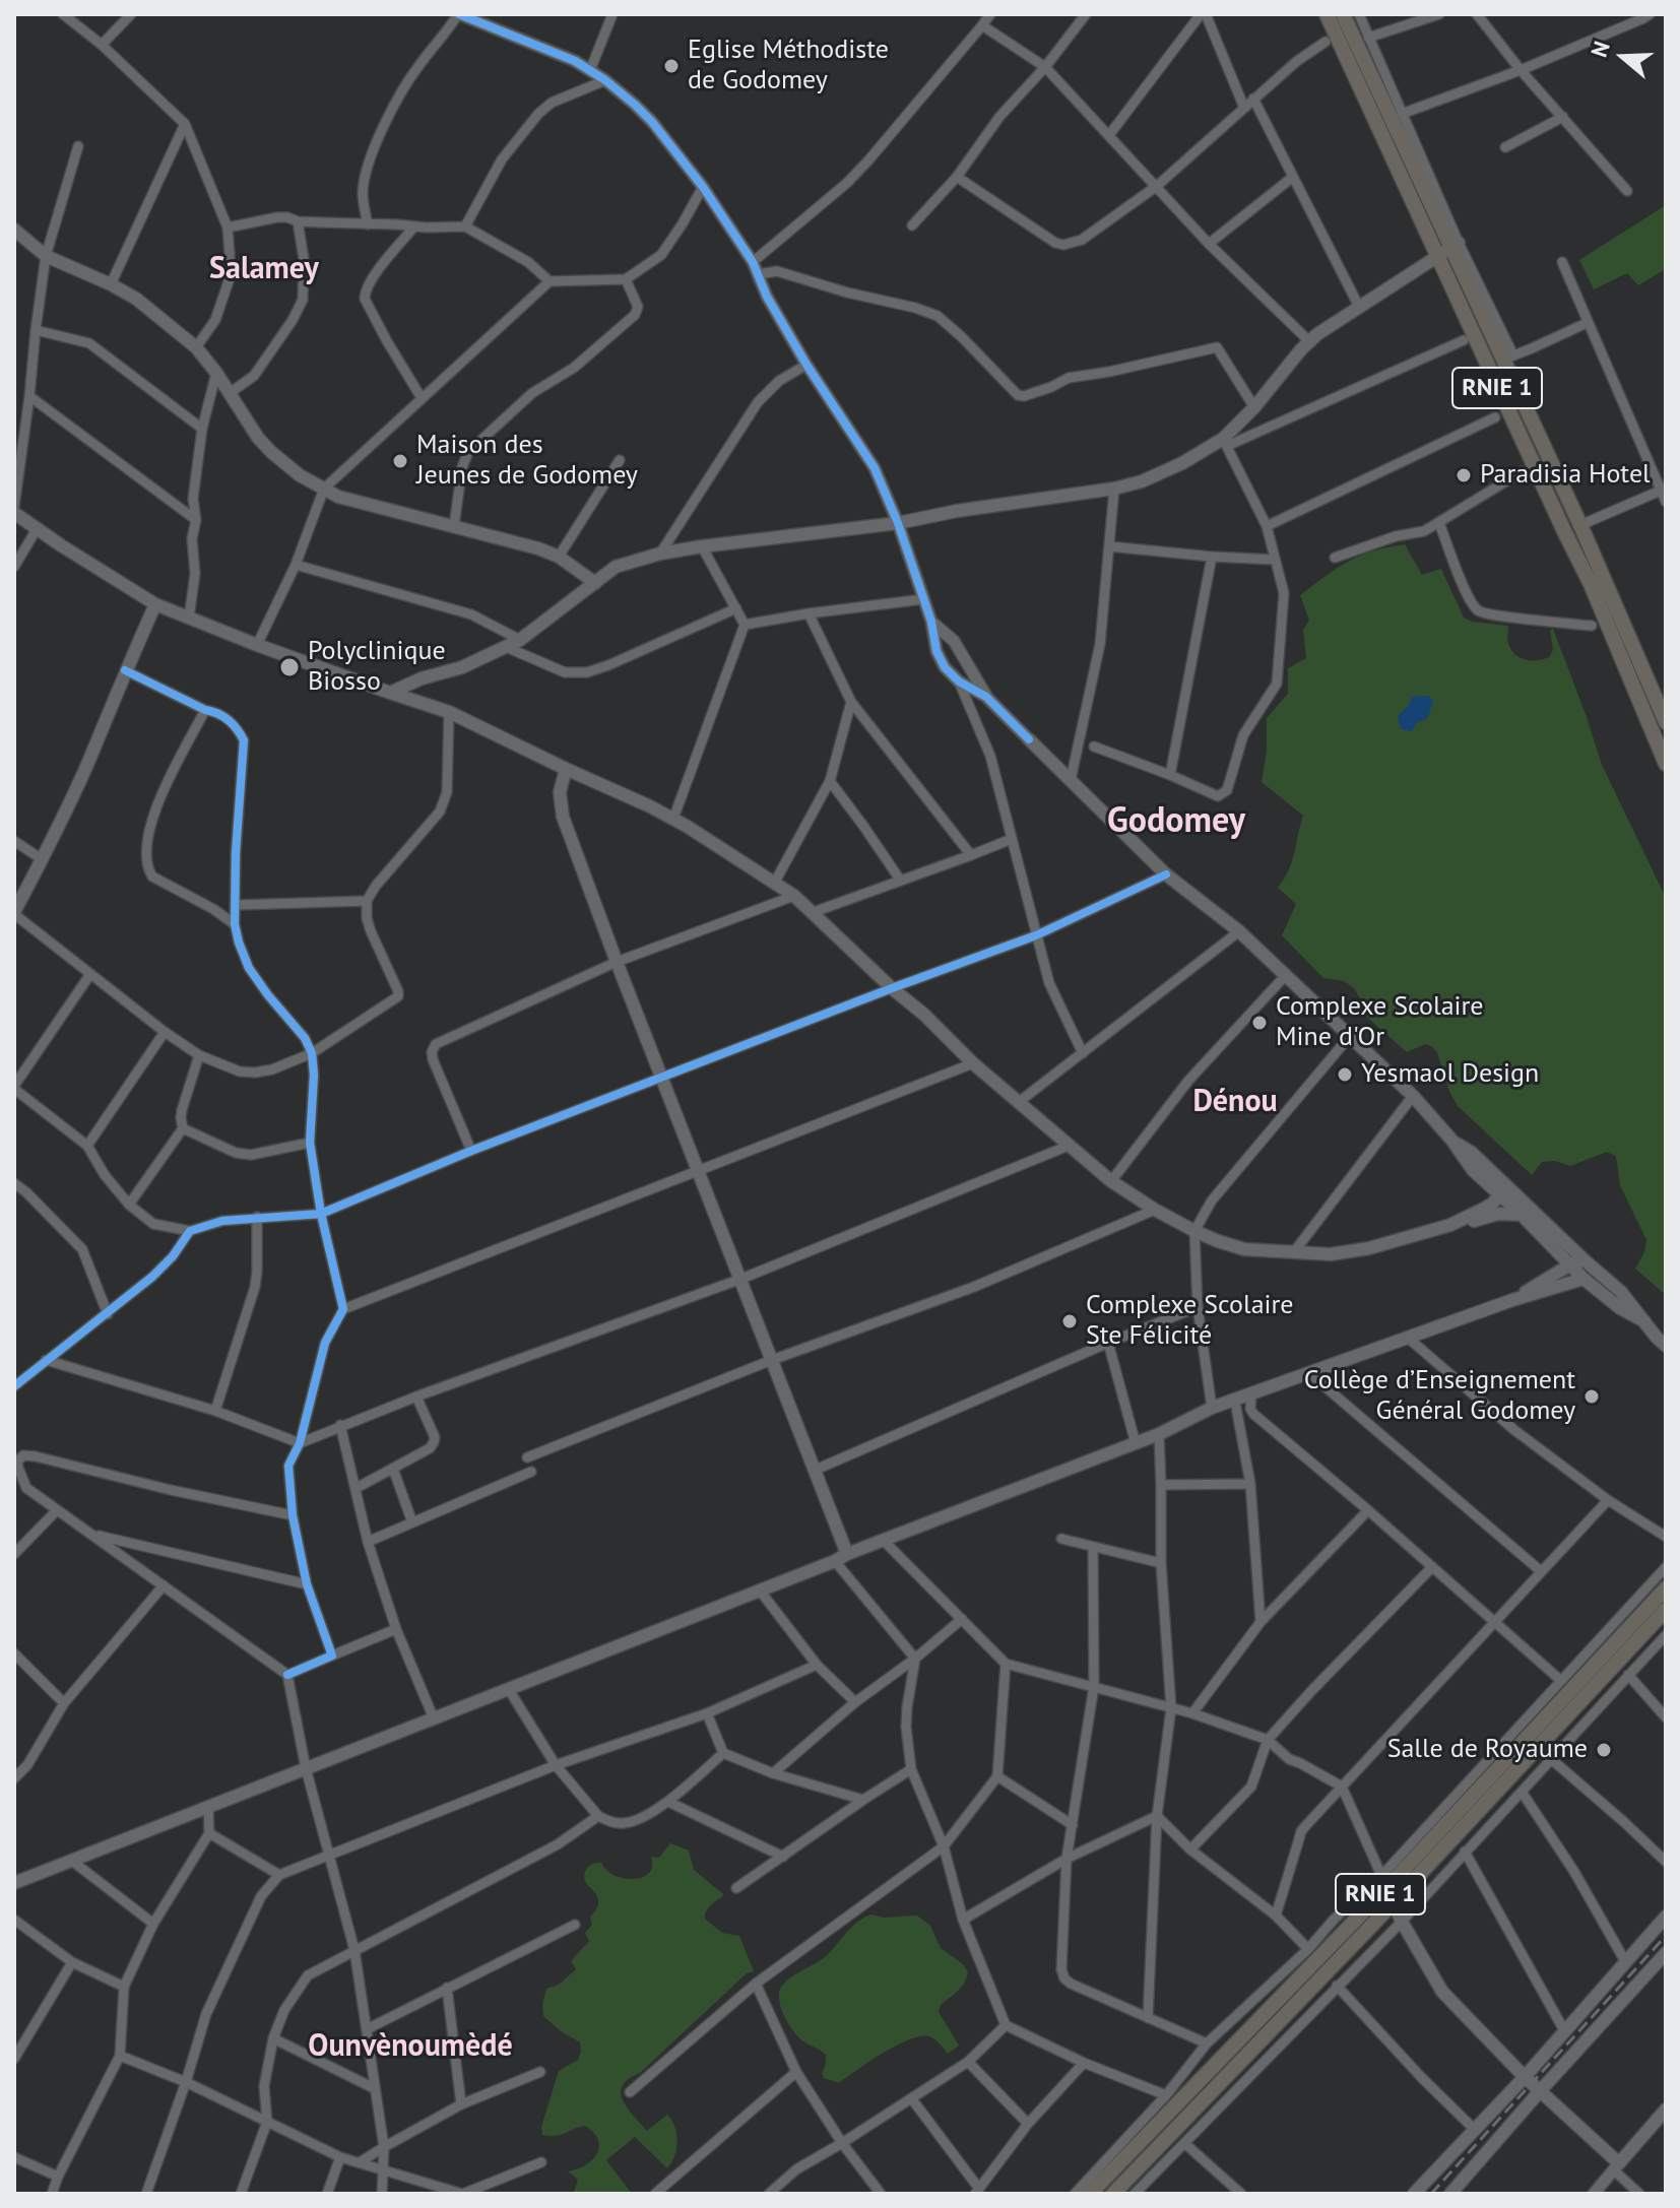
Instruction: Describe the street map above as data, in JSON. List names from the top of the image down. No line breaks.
{"streets":{"highway":["RNIE 1"]},"districts":["Salamey","Godomey","Dénou","Ounvènoumèdé"],"places":["Eglise Méthodiste de Godomey","Maison des Jeunes de Godomey","Paradisia Hotel","Polyclinique Biosso","Complexe Scolaire Mine d'Or","Yesmaol Design","Complexe Scolaire Ste Félicité","Collège d’Enseignement Général Godomey","Salle de Royaume"],"north":"left"}
